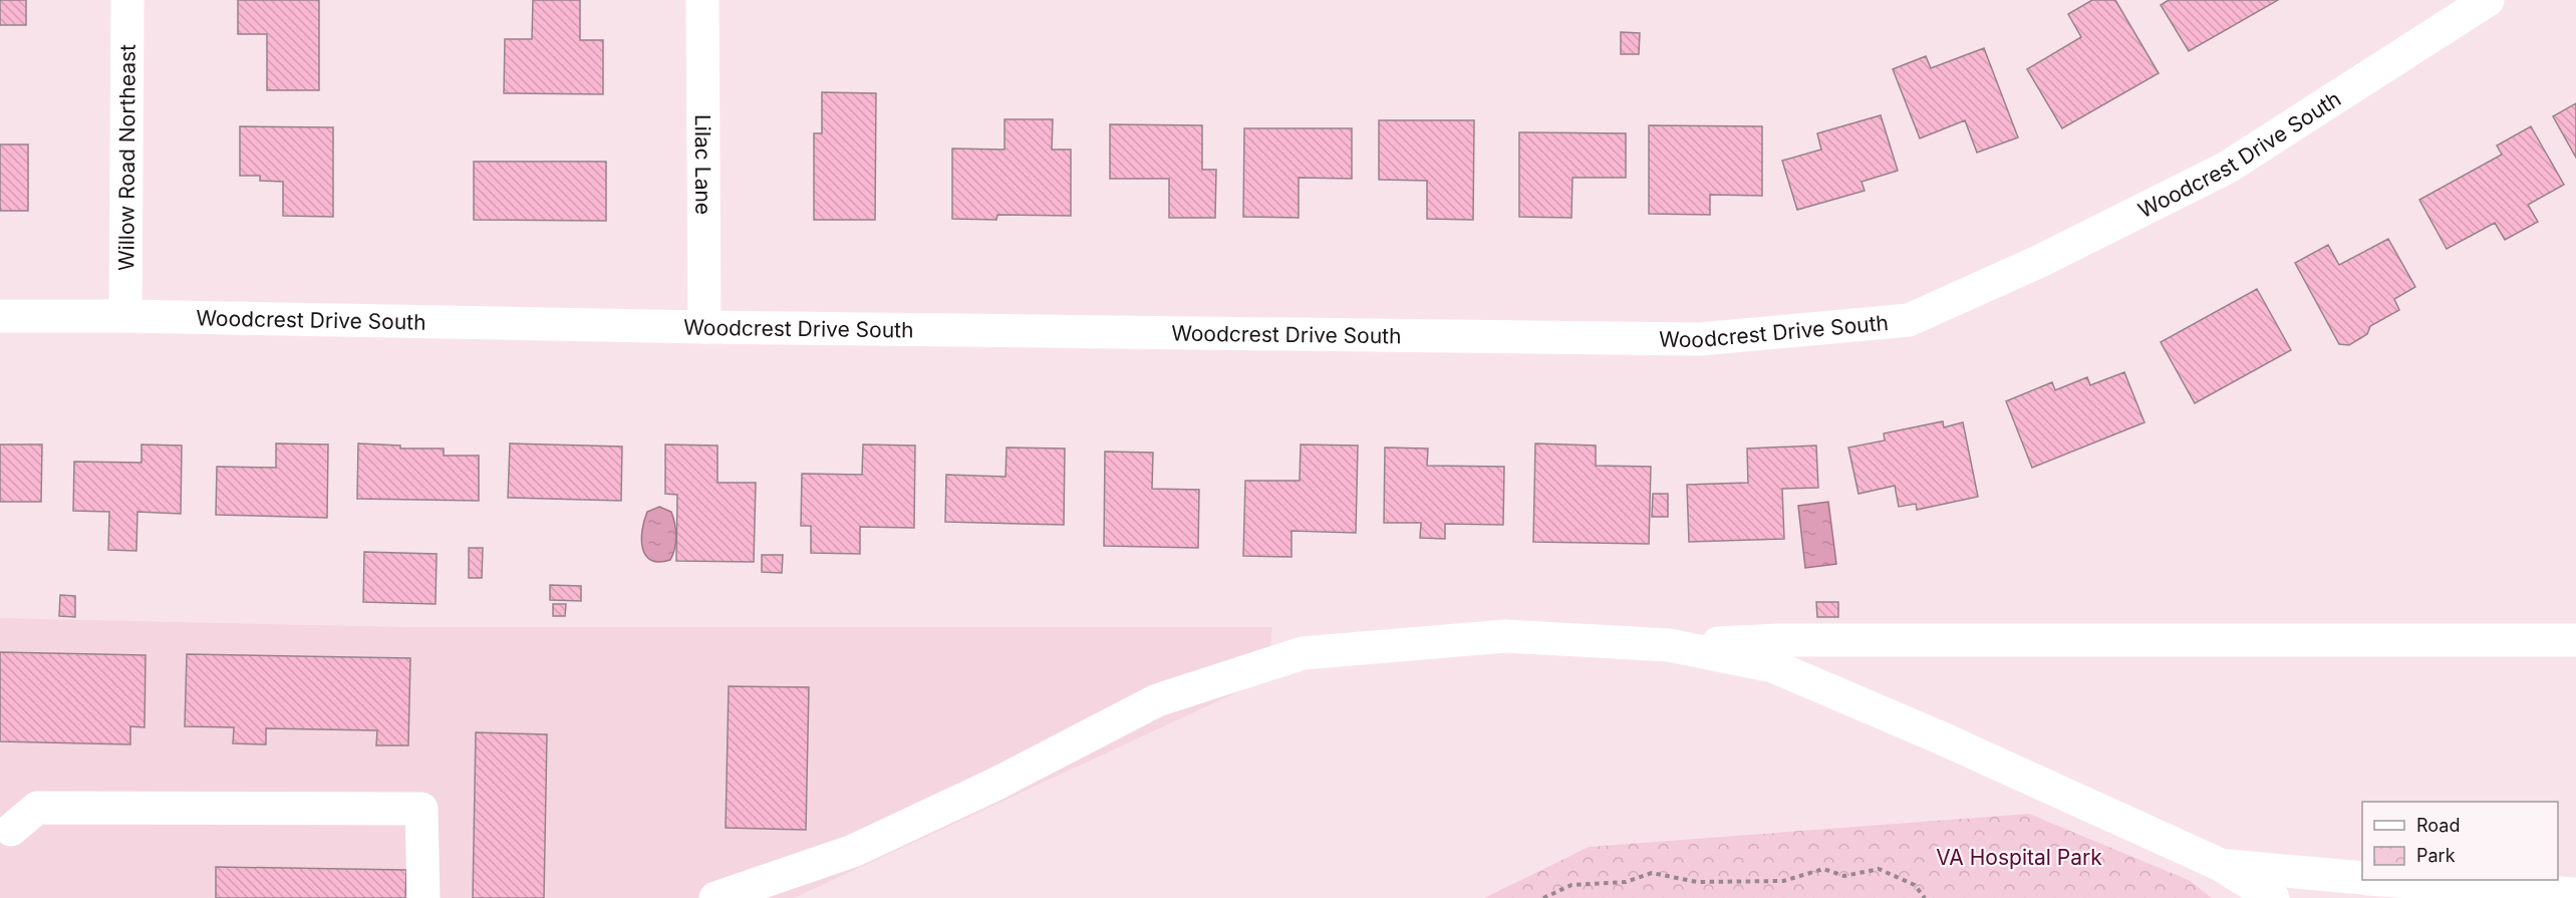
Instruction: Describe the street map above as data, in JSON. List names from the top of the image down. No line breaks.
{"streets":{"street":["Woodcrest Drive South","Willow Road Northeast","Lilac Lane"]},"crossings":[["Woodcrest Drive South","Willow Road Northeast"],["Woodcrest Drive South","Lilac Lane"]],"parks":["VA Hospital Park"],"legend":["Road","Park"]}
